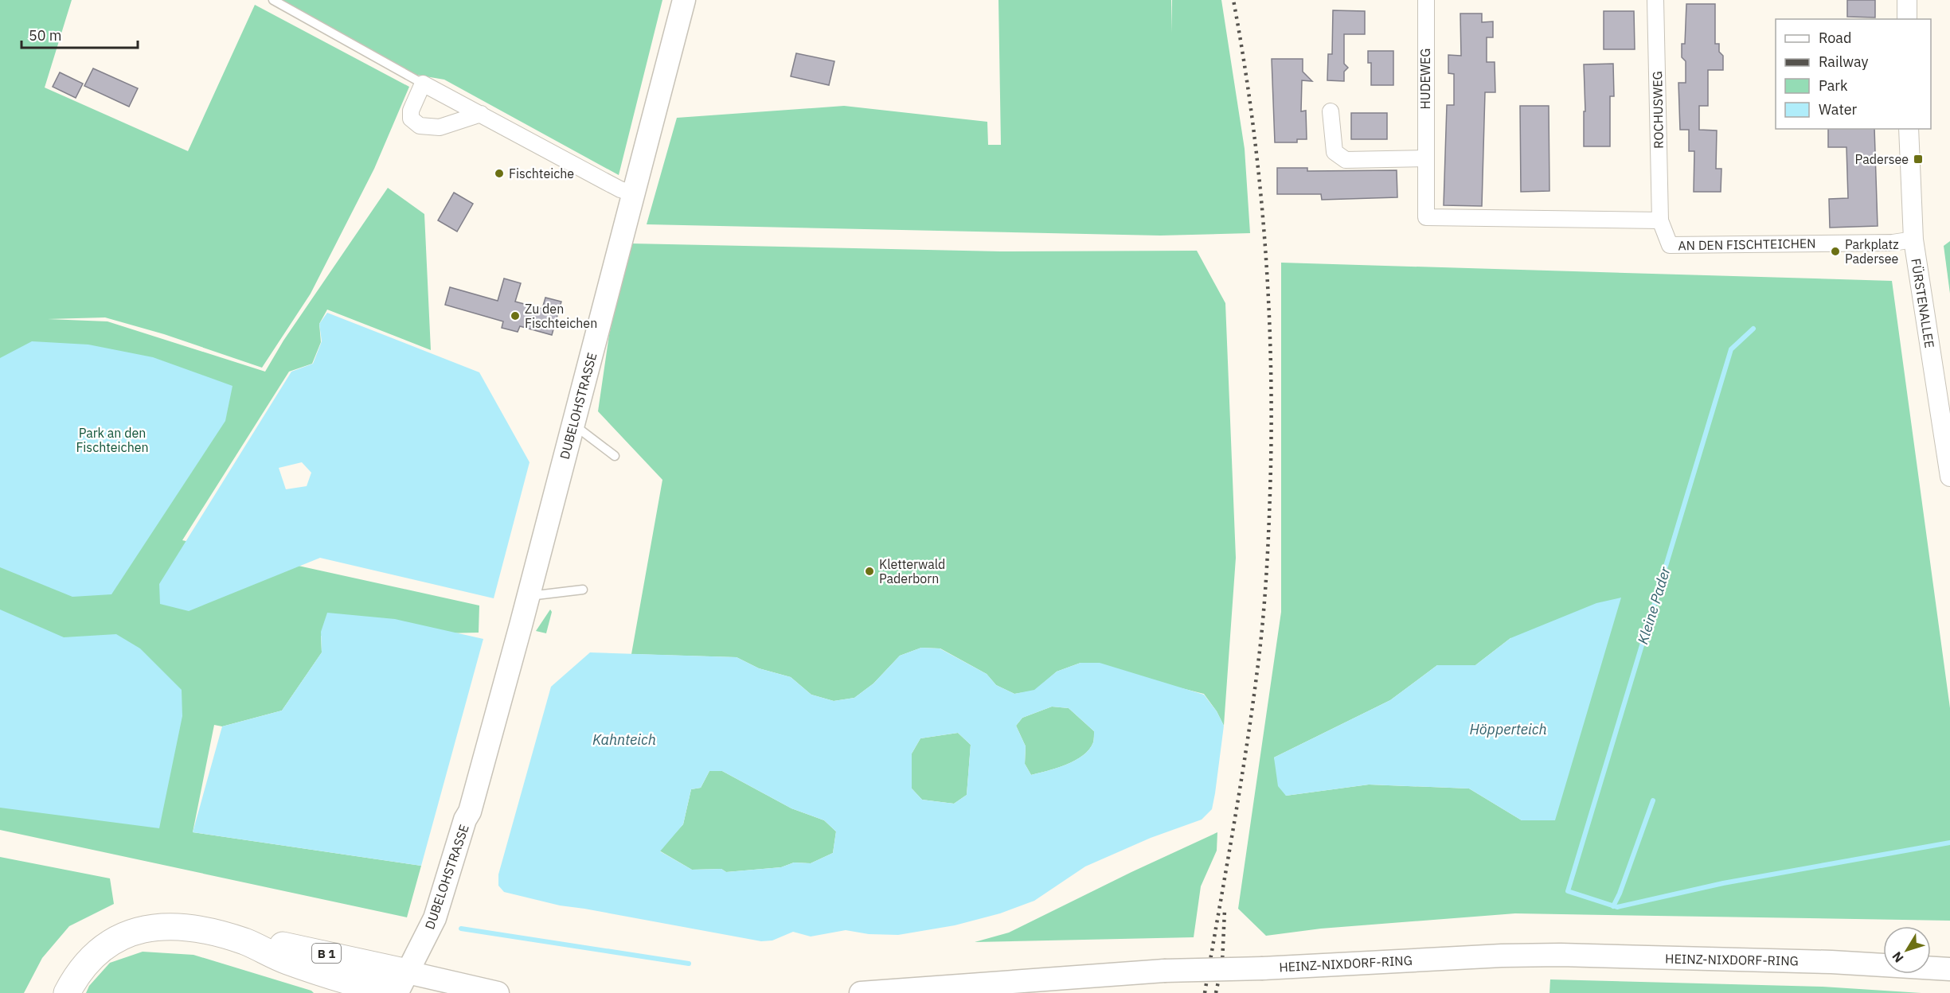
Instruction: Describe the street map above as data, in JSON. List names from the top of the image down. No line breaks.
{"streets":{"highway":["B 1"],"main road":["DUBELOHSTRASSE","HEINZ-NIXDORF-RING"],"street":["HUDEWEG","ROCHUSWEG","AN DEN FISCHTEICHEN","FÜRSTENALLEE"]},"crossings":[["HUDEWEG","ROCHUSWEG"],["HUDEWEG","AN DEN FISCHTEICHEN"],["ROCHUSWEG","AN DEN FISCHTEICHEN"],["AN DEN FISCHTEICHEN","FÜRSTENALLEE"],["DUBELOHSTRASSE","B 1"]],"water":["Kleine Pader","Höpperteich","Kahnteich"],"parks":["Park an den Fischteichen"],"places":{"transit":["Padersee"],"other":["Fischteiche","Parkplatz Padersee","Zu den Fischteichen","Kletterwald Paderborn"]},"legend":["Road","Railway","Park","Water"],"scale_bar":"50 m","north":"bottom left"}
